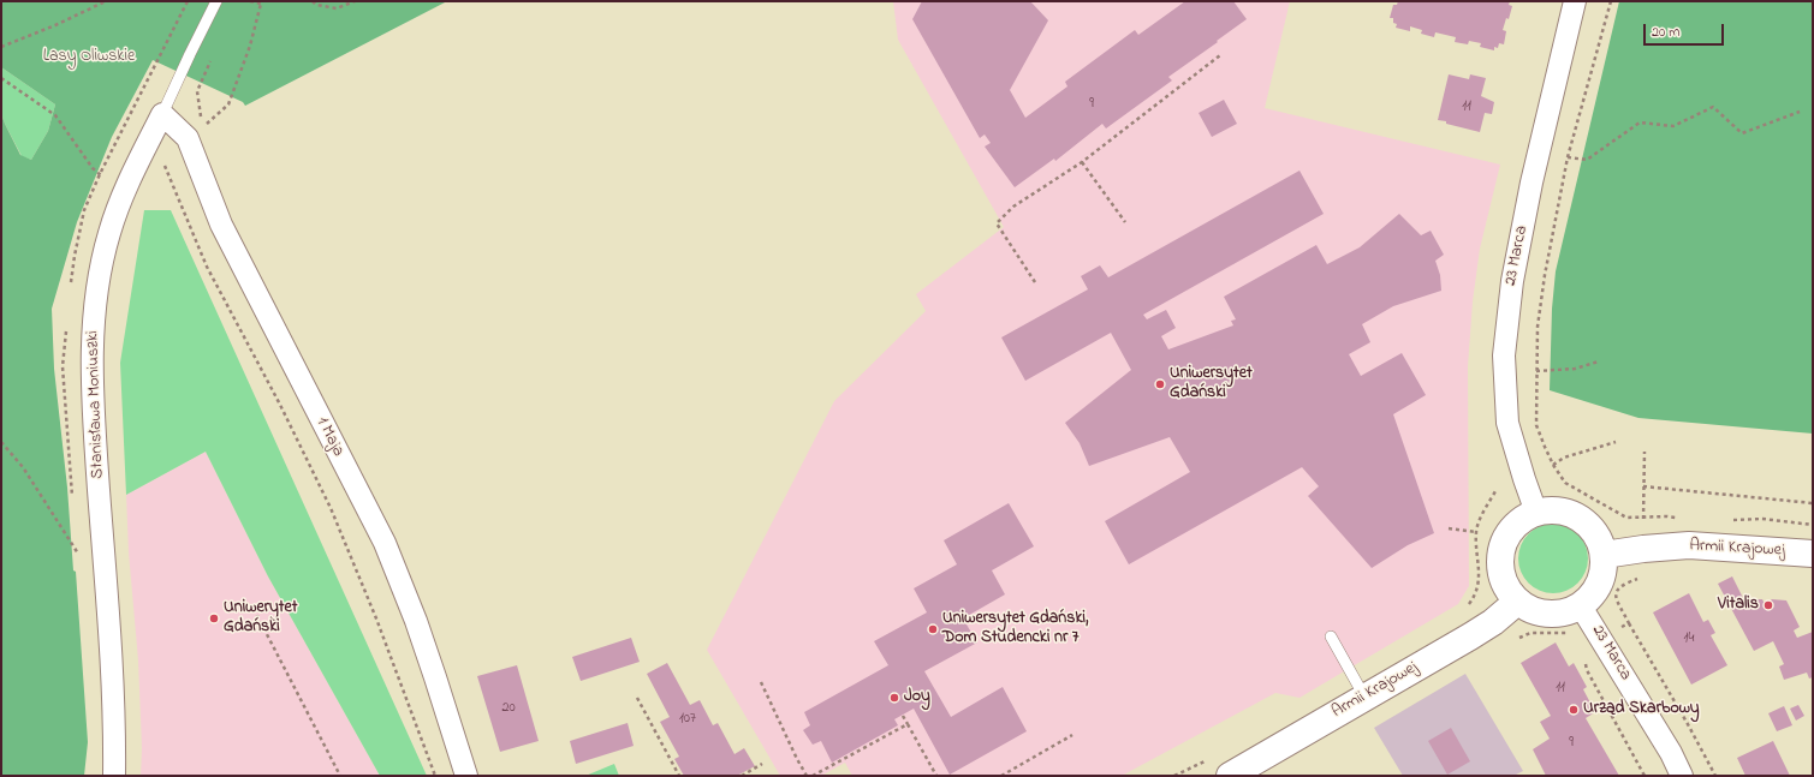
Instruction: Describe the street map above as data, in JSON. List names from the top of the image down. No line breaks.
{"streets":{"street":["23 Marca","Stanisława Moniuszki","1 Maja","Armii Krajowej"]},"crossings":[["23 Marca","Armii Krajowej"],["Stanisława Moniuszki","1 Maja"]],"parks":["Lasy Oliwskie"],"places":["Uniwersytet Gdański","Vitalis","Uniwerytet Gdański","Uniwersytet Gdański, Dom Studencki nr 7","Joy","Urząd Skarbowy"],"house_numbers":["9","11","14","11","20","107","9"],"scale_bar":"20 m"}
